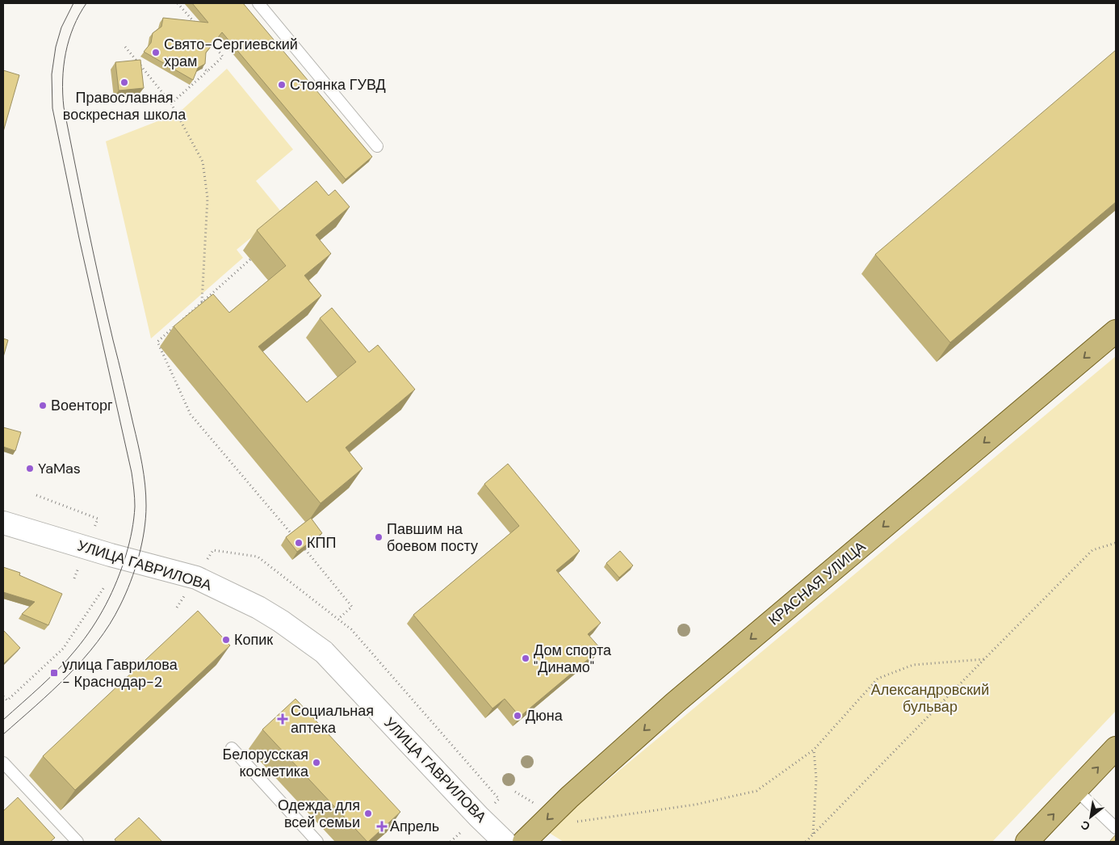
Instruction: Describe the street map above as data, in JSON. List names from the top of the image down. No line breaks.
{"streets":{"main road":["КРАСНАЯ УЛИЦА"],"street":["УЛИЦА ГАВРИЛОВА"]},"one_way":["КРАСНАЯ УЛИЦА"],"parks":["Александровский бульвар"],"places":{"other":["Свято-Сергиевский храм","Православная воскресная школа","Стоянка ГУВД","Военторг","YaMas","Павшим на боевом посту","КПП","Копик","Дом спорта \"Динамо\"","Дюна","Белорусская косметика","Одежда для всей семьи"],"transit":["улица Гаврилова - Краснодар-2"],"health":["Социальная аптека","Апрель"]},"north":"bottom left"}
